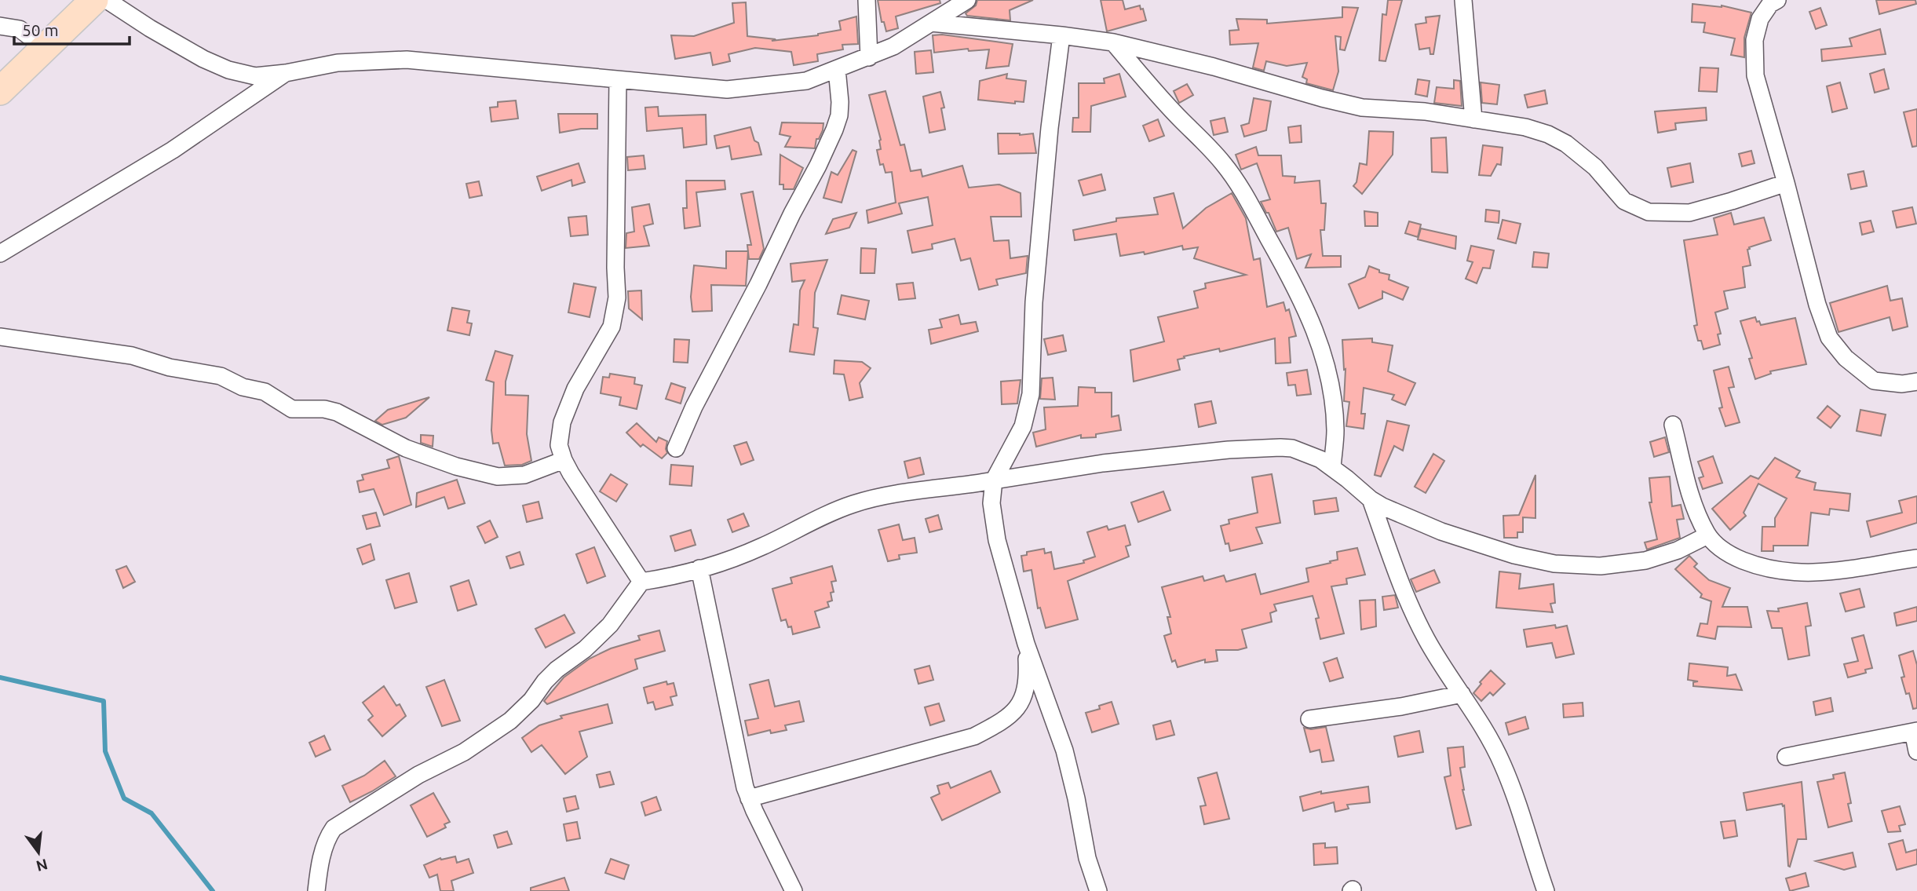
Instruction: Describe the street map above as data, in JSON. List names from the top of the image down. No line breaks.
{"scale_bar":"50 m","north":"bottom"}
